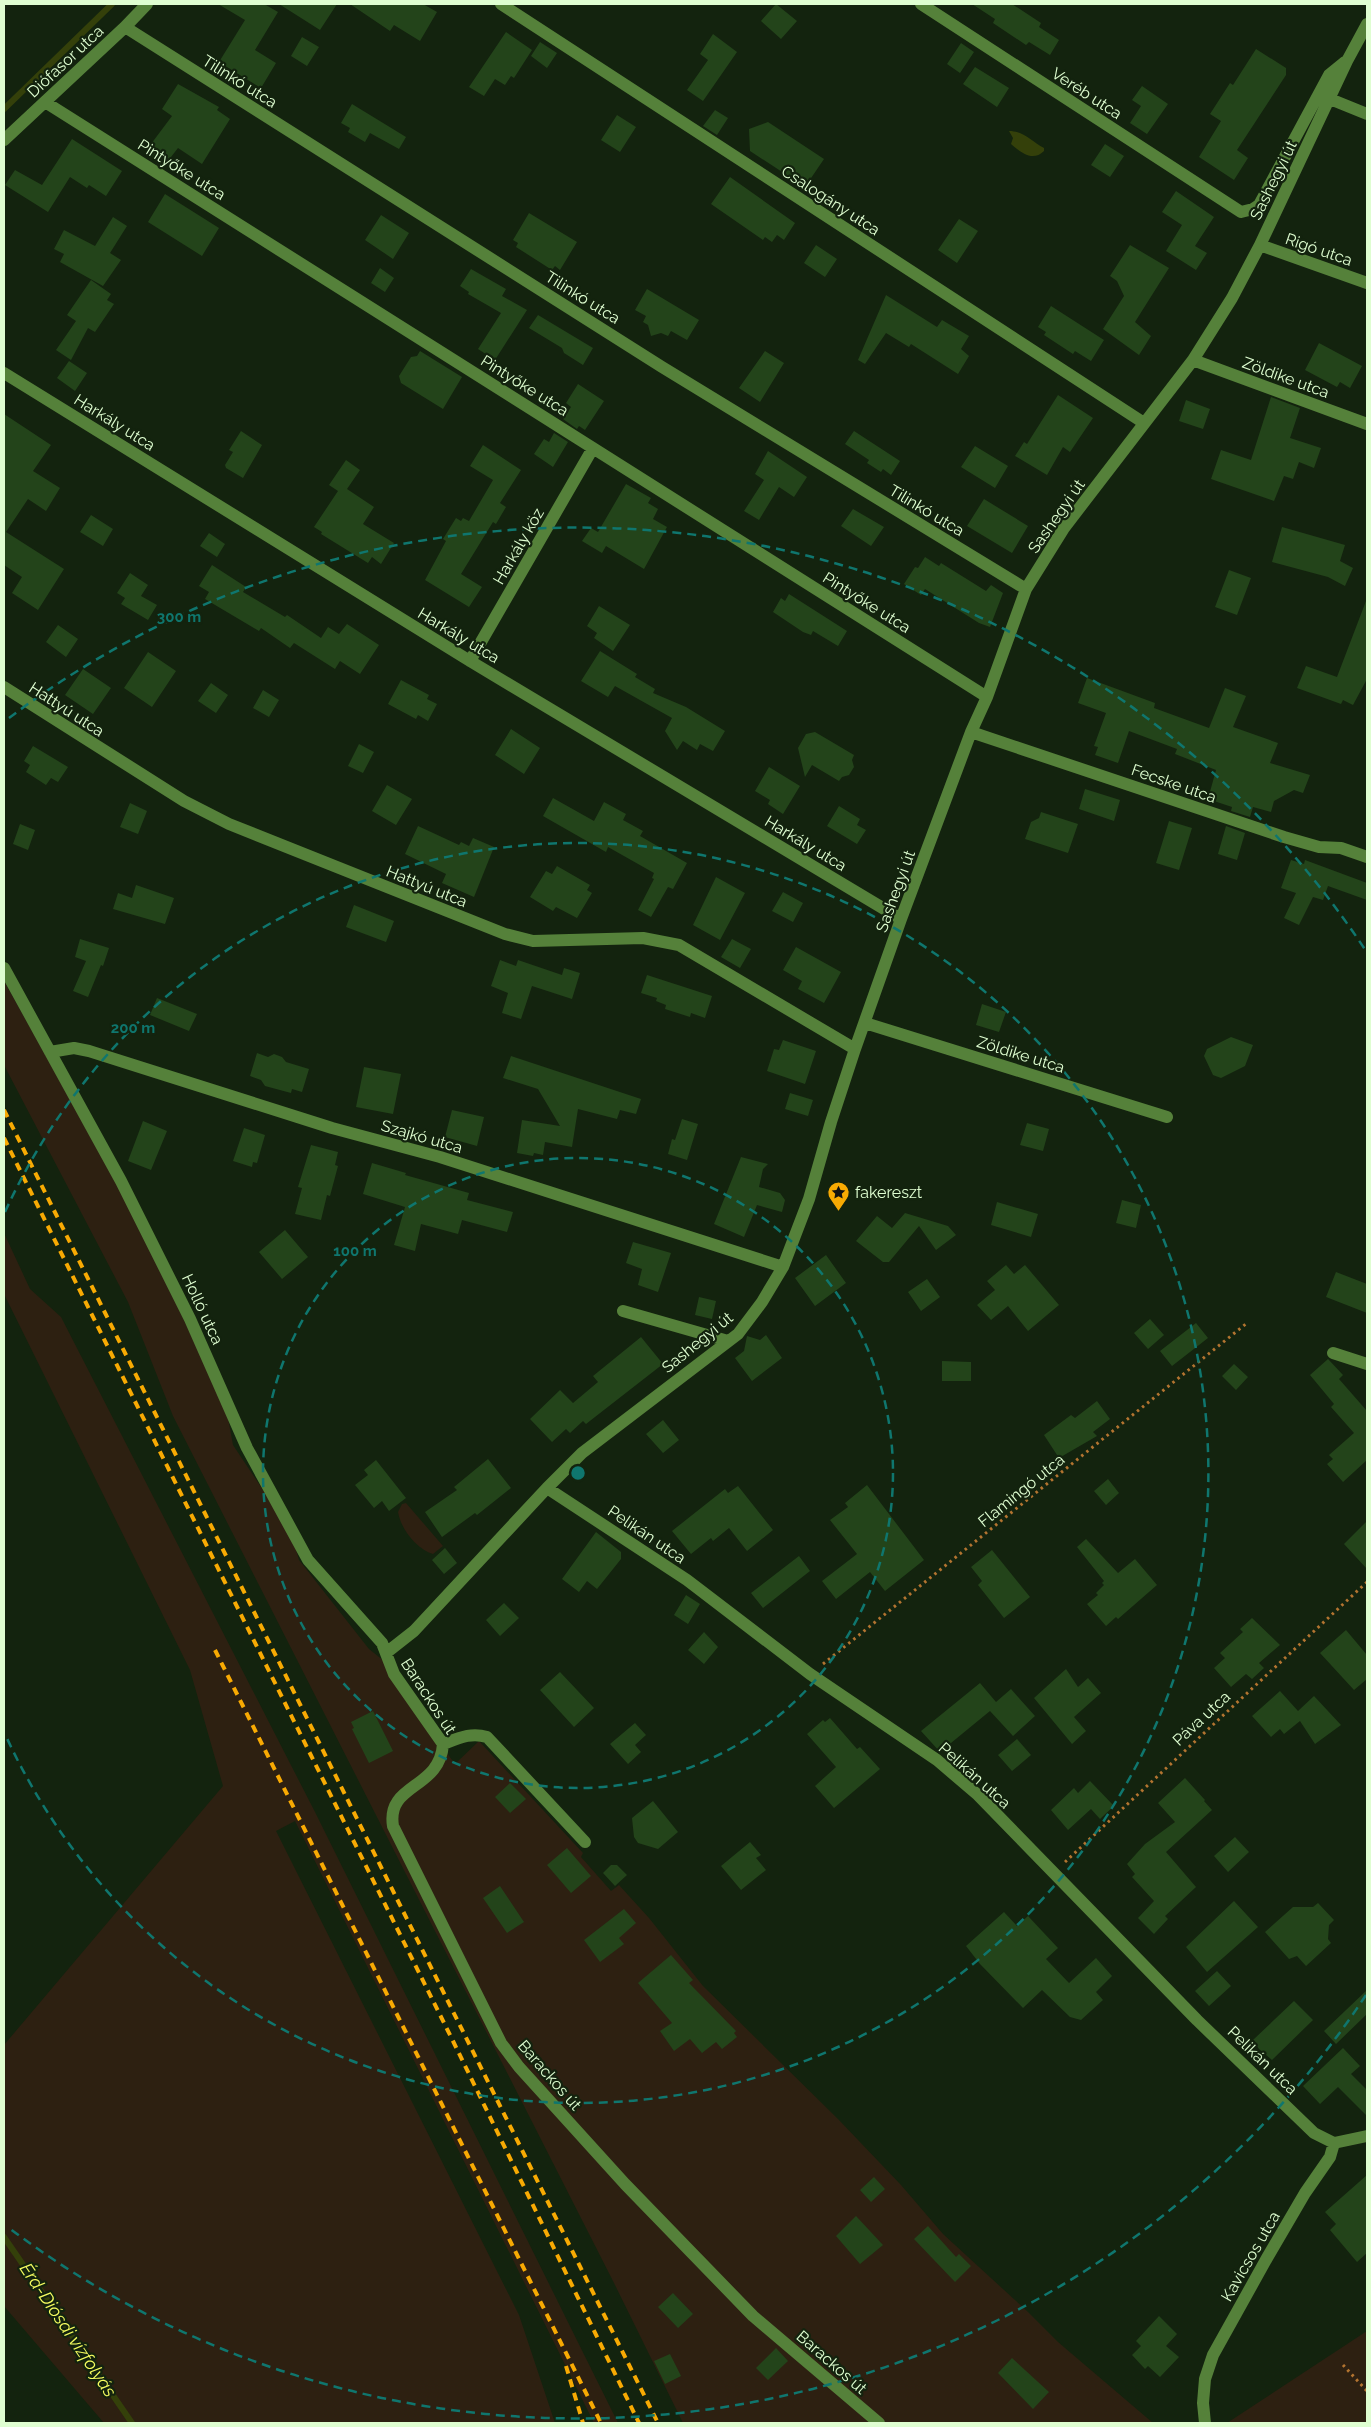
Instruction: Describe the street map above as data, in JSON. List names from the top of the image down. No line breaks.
{"streets":{"street":["Diófasor utca","Tilinkó utca","Veréb utca","Pintyőke utca","Sashegyi út","Csalogány utca","Rigó utca","Zöldike utca","Harkály utca","Harkály köz","Hattyú utca","Fecske utca","Szajkó utca","Holló utca","Pelikán utca","Barackos út","Kavicsos utca"],"path":["Flamingó utca","Páva utca"]},"crossings":[["Diófasor utca","Tilinkó utca"],["Diófasor utca","Pintyőke utca"],["Tilinkó utca","Sashegyi út"],["Veréb utca","Sashegyi út"],["Pintyőke utca","Sashegyi út"],["Pintyőke utca","Harkály köz"],["Sashegyi út","Csalogány utca"],["Sashegyi út","Rigó utca"],["Sashegyi út","Zöldike utca"],["Sashegyi út","Harkály utca"],["Sashegyi út","Hattyú utca"],["Sashegyi út","Fecske utca"],["Sashegyi út","Szajkó utca"],["Sashegyi út","Holló utca"],["Sashegyi út","Pelikán utca"],["Sashegyi út","Barackos út"],["Harkály utca","Harkály köz"],["Szajkó utca","Holló utca"],["Holló utca","Barackos út"],["Flamingó utca","Pelikán utca"],["Pelikán utca","Páva utca"],["Pelikán utca","Kavicsos utca"]],"water":["Érd-Diósdi vízfolyás"],"places":{"place":["fakereszt"]},"rings":["300 m","200 m","100 m"]}
